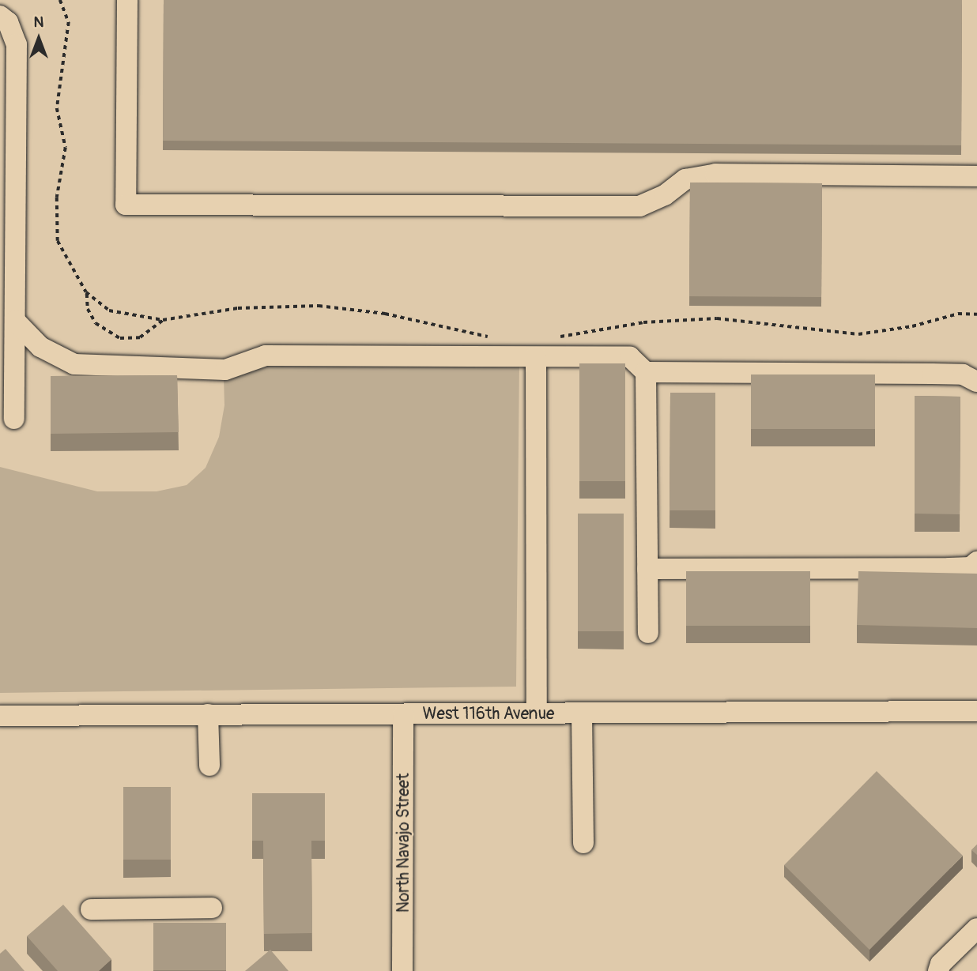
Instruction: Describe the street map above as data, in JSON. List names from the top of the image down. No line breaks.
{"streets":{"street":["West 116th Avenue","North Navajo Street"]},"crossings":[["West 116th Avenue","North Navajo Street"]],"north":"top"}
